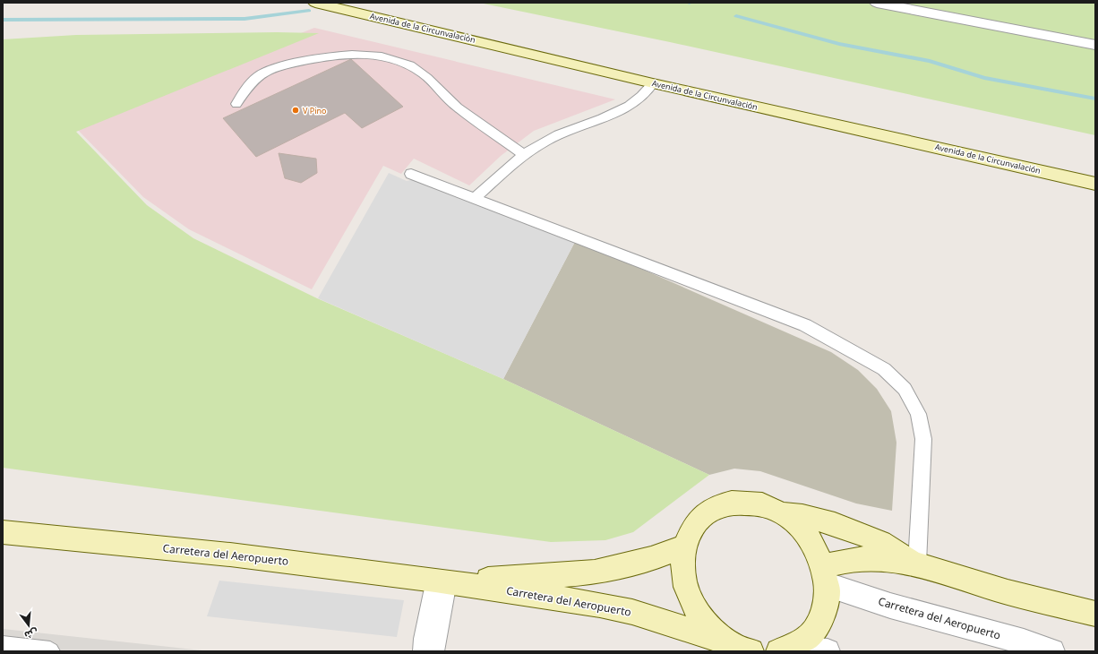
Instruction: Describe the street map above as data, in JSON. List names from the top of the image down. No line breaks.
{"streets":{"main road":["Avenida de la Circunvalación","Carretera del Aeropuerto"]},"places":["V Pino"],"north":"bottom"}
